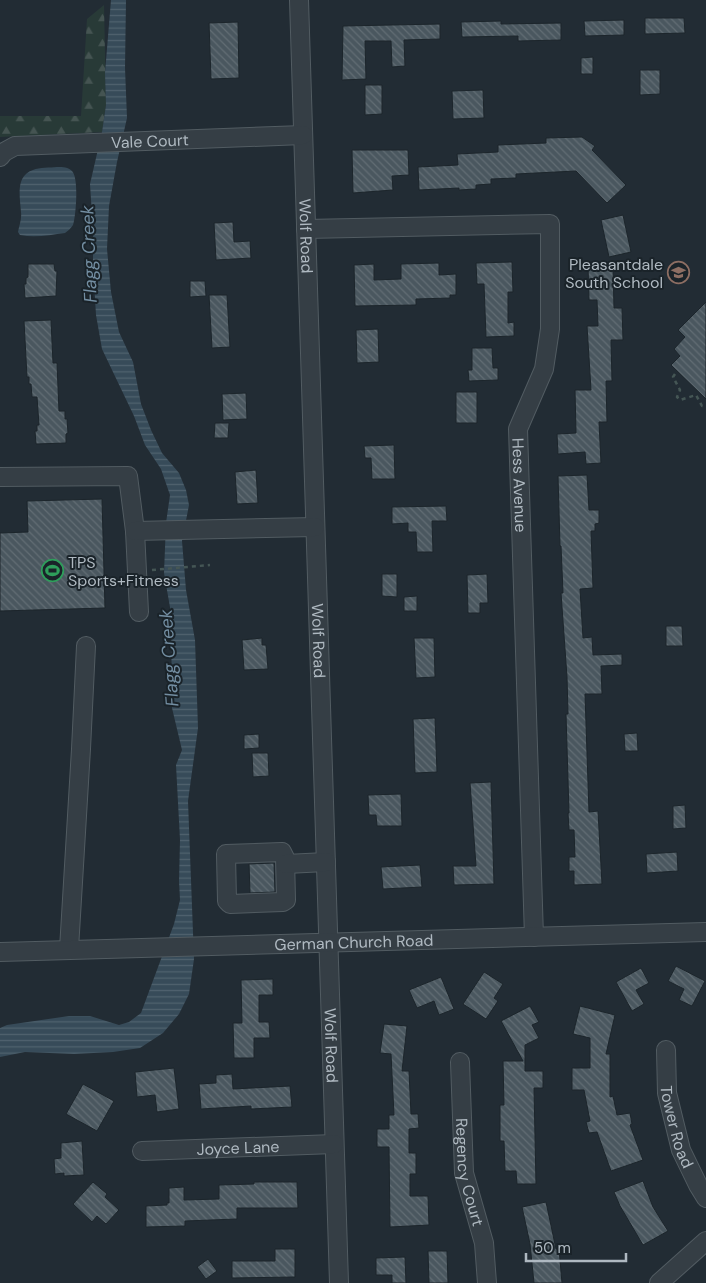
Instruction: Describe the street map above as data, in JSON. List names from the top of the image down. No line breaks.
{"streets":{"street":["Vale Court","Wolf Road","Hess Avenue","German Church Road","Tower Road","Joyce Lane","Regency Court"]},"crossings":[["Vale Court","Wolf Road"],["Wolf Road","Hess Avenue"],["Wolf Road","German Church Road"],["Wolf Road","Joyce Lane"],["Hess Avenue","German Church Road"]],"water":["Flagg Creek"],"places":{"school or university":["Pleasantdale South School"],"sports":["TPS Sports+Fitness"]},"scale_bar":"50 m"}
